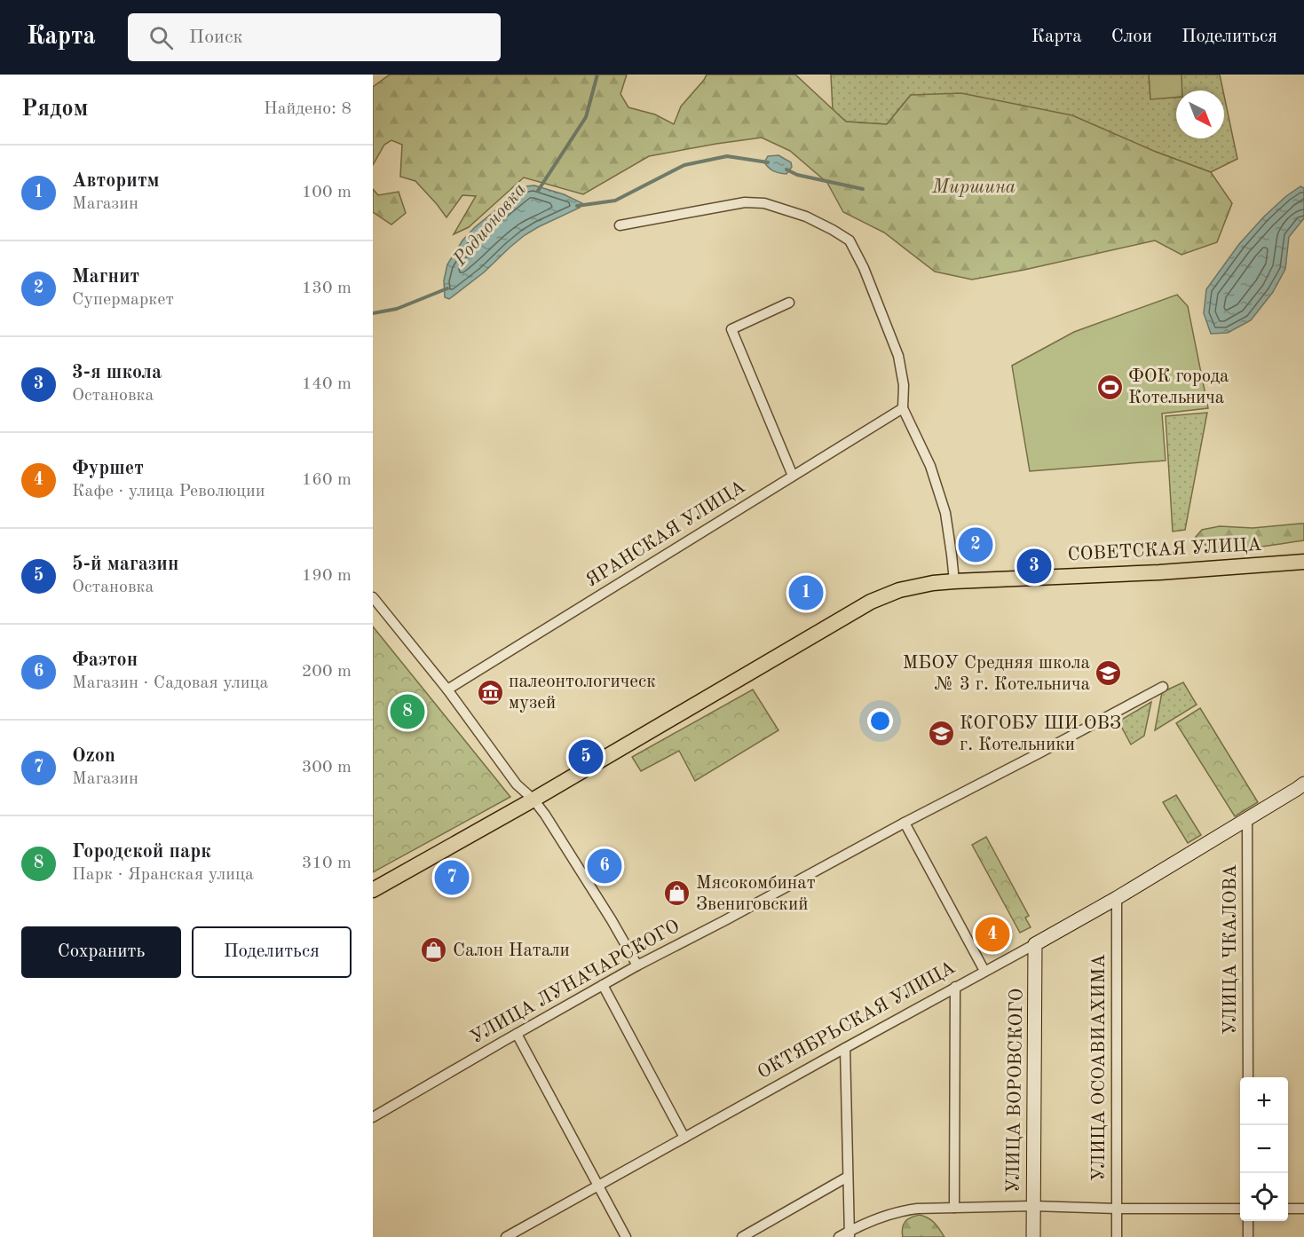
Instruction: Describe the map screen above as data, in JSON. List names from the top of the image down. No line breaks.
{"streets":{"main road":["СОВЕТСКАЯ УЛИЦА"],"street":["ЯРАНСКАЯ УЛИЦА","УЛИЦА ЧКАЛОВА","УЛИЦА ЛУНАЧАРСКОГО","ОКТЯБРЬСКАЯ УЛИЦА","УЛИЦА ОСОАВИАХИМА","УЛИЦА ВОРОВСКОГО"]},"crossings":[["УЛИЦА ЧКАЛОВА","ОКТЯБРЬСКАЯ УЛИЦА"],["ОКТЯБРЬСКАЯ УЛИЦА","УЛИЦА ОСОАВИАХИМА"],["ОКТЯБРЬСКАЯ УЛИЦА","УЛИЦА ВОРОВСКОГО"]],"water":["Родионовка"],"parks":["Миршина"],"places":{"sports":["ФОК города Котельнича"],"school or university":["МБОУ Средняя школа № 3 г. Котельнича","КОГОБУ ШИ ОВЗ г. Котельники"],"museum":["палеонтологическ музей"],"shop":["Мясокомбинат Звениговский","Салон Натали"]},"north":"bottom right","page":{"header":"Карта","search":"Поиск","nav":["Карта","Слои","Поделиться"],"heading":["Рядом","Найдено: 8"],"list":[{"mark":"1","name":"Авторитм","note":"Магазин","value":"100 m"},{"mark":"2","name":"Магнит","note":"Супермаркет","value":"130 m"},{"mark":"3","name":"3-я школа","note":"Остановка","value":"140 m"},{"mark":"4","name":"Фуршет","note":"Кафе · улица Революции","value":"160 m"},{"mark":"5","name":"5-й магазин","note":"Остановка","value":"190 m"},{"mark":"6","name":"Фаэтон","note":"Магазин · Садовая улица","value":"200 m"},{"mark":"7","name":"Ozon","note":"Магазин","value":"300 m"},{"mark":"8","name":"Городской парк","note":"Парк · Яранская улица","value":"310 m"}],"pins":["2","3","1","8","5","6","7","4"],"buttons":["Сохранить","Поделиться"],"map_buttons":["+","−"]}}
